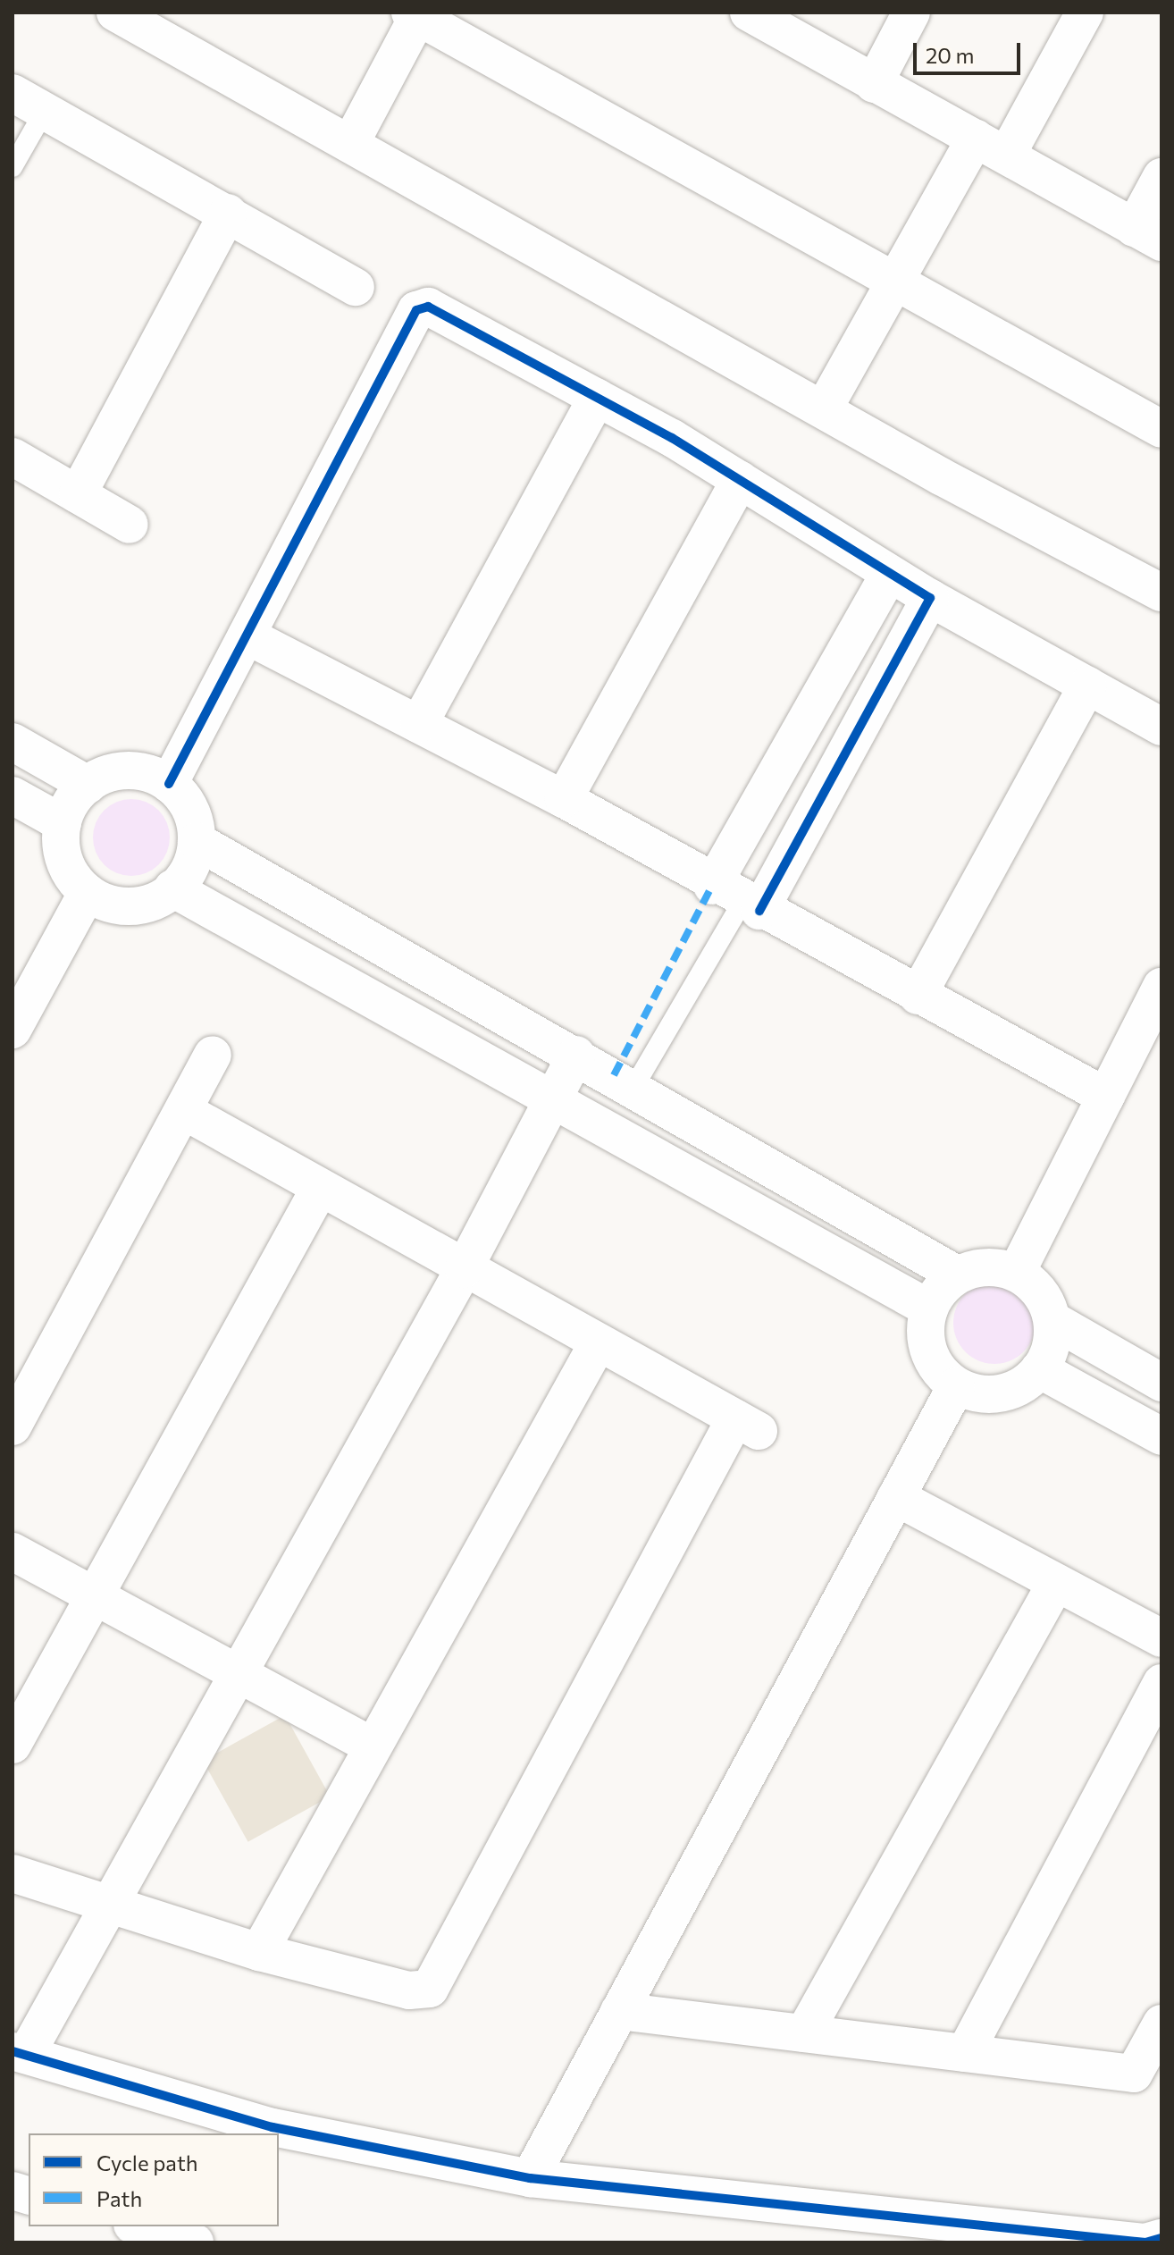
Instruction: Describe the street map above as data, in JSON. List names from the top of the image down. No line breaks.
{"legend":["Cycle path","Path"],"scale_bar":"20 m"}
